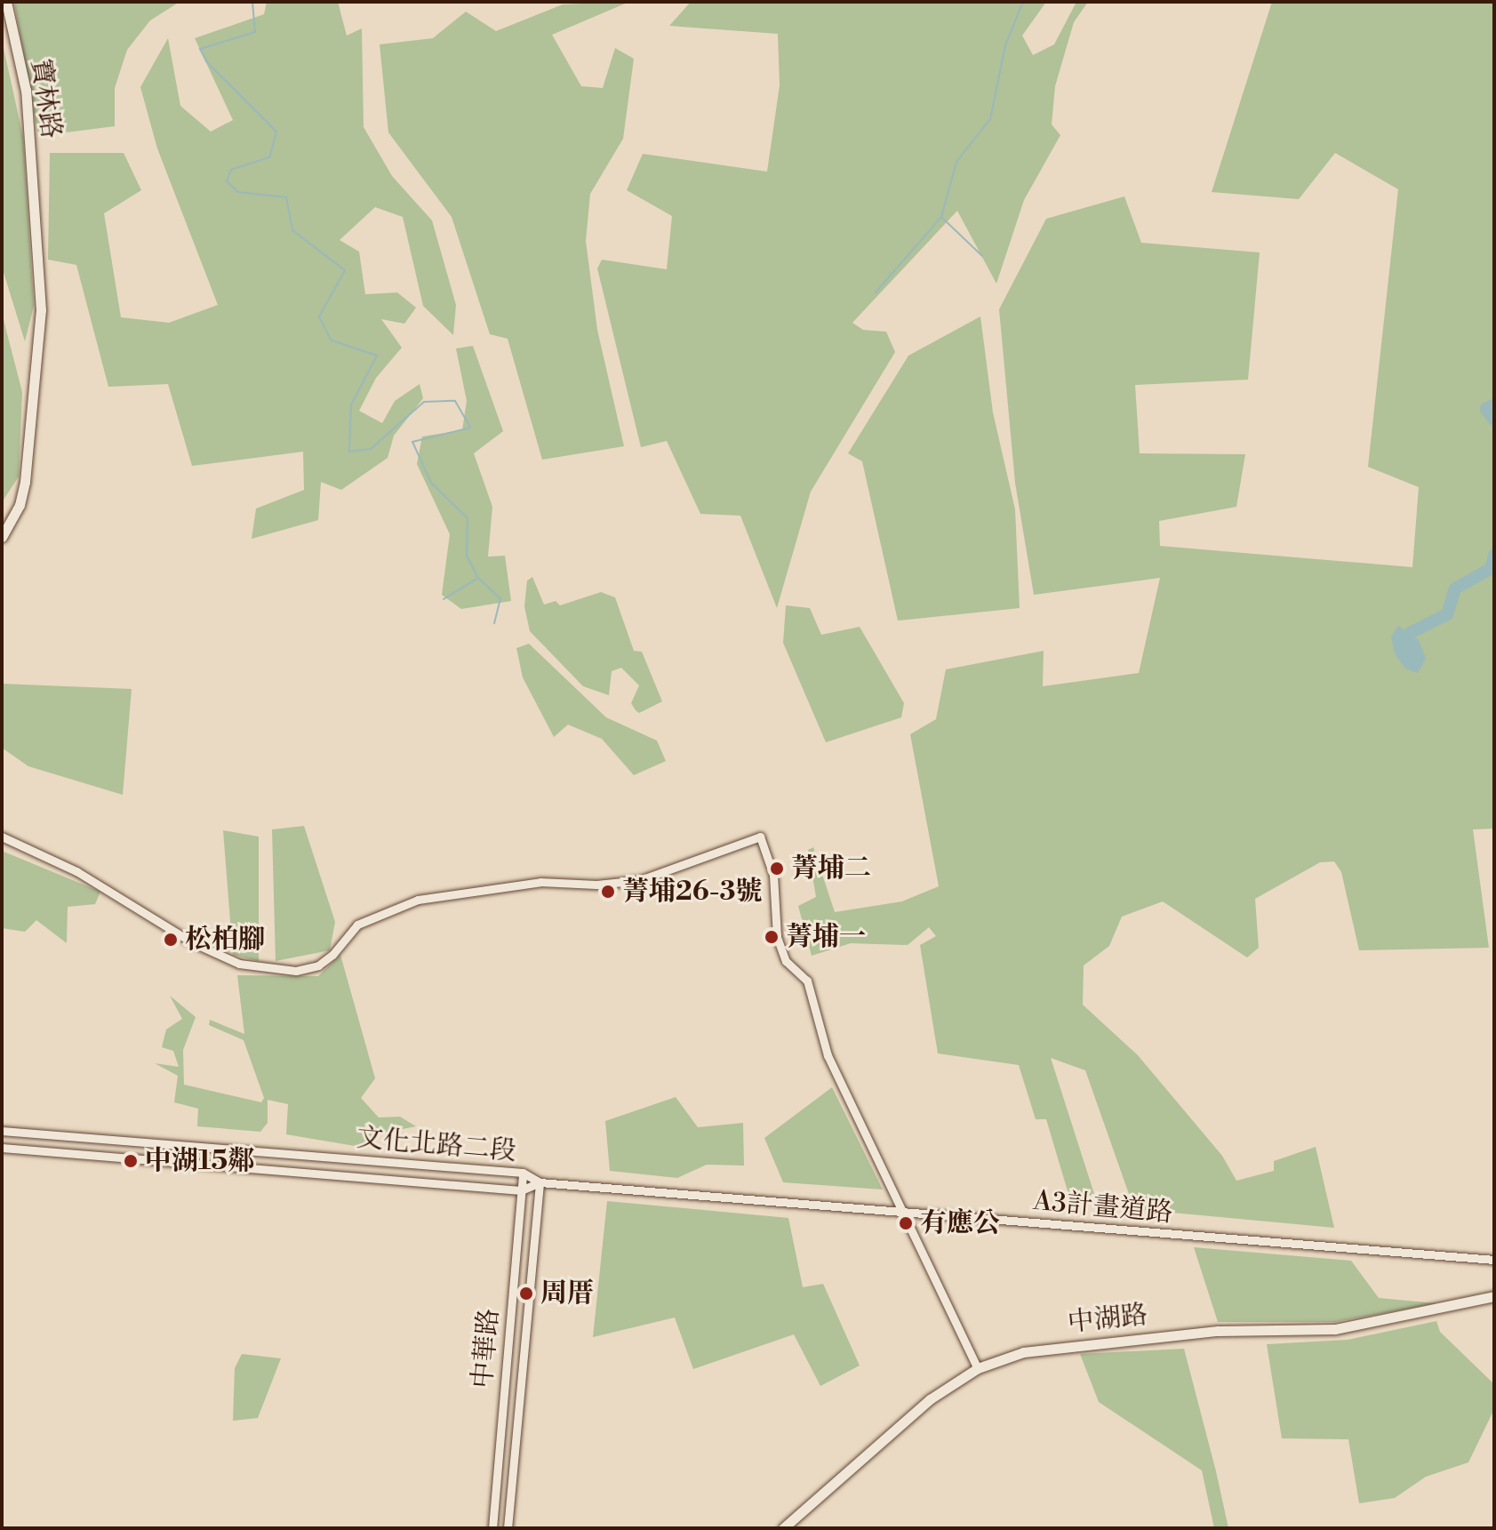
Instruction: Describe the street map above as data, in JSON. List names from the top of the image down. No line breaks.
{"streets":{"main road":["寶林路","中湖路"],"street":["文化北路二段","A3計畫道路","中華路"]},"crossings":[["文化北路二段","A3計畫道路"],["文化北路二段","中華路"],["A3計畫道路","中華路"]],"places":["菁埔二","菁埔26-3號","菁埔一","松柏腳","中湖15鄰","有應公","周厝"]}
